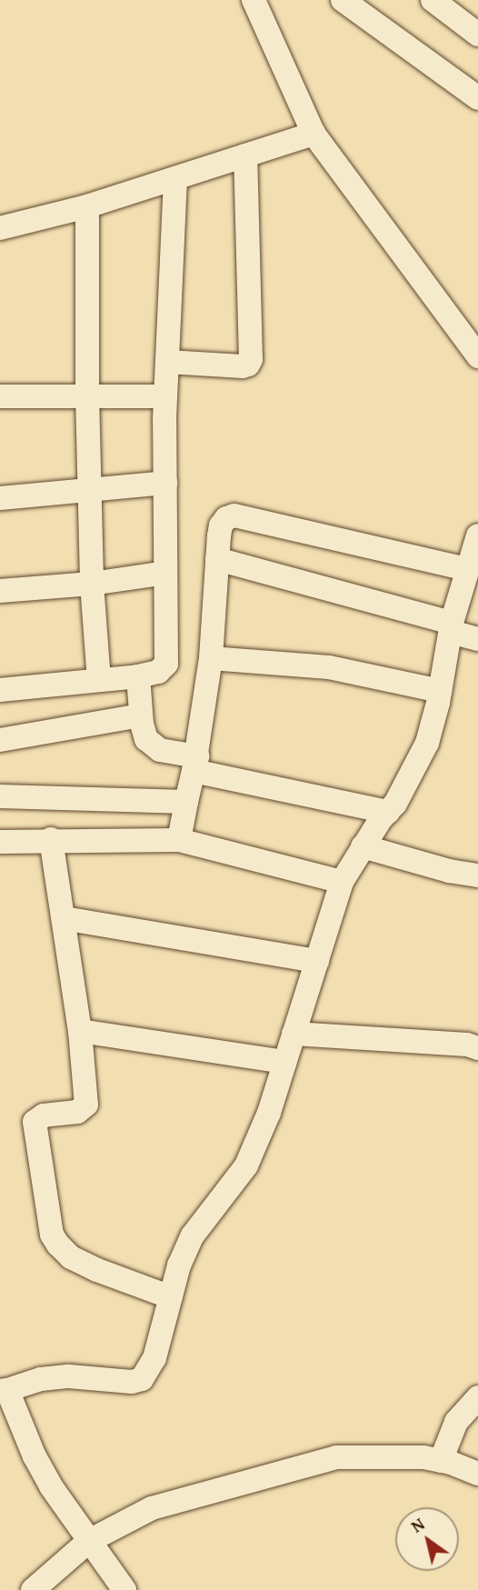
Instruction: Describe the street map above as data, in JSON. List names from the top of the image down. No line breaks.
{"north":"top left"}
